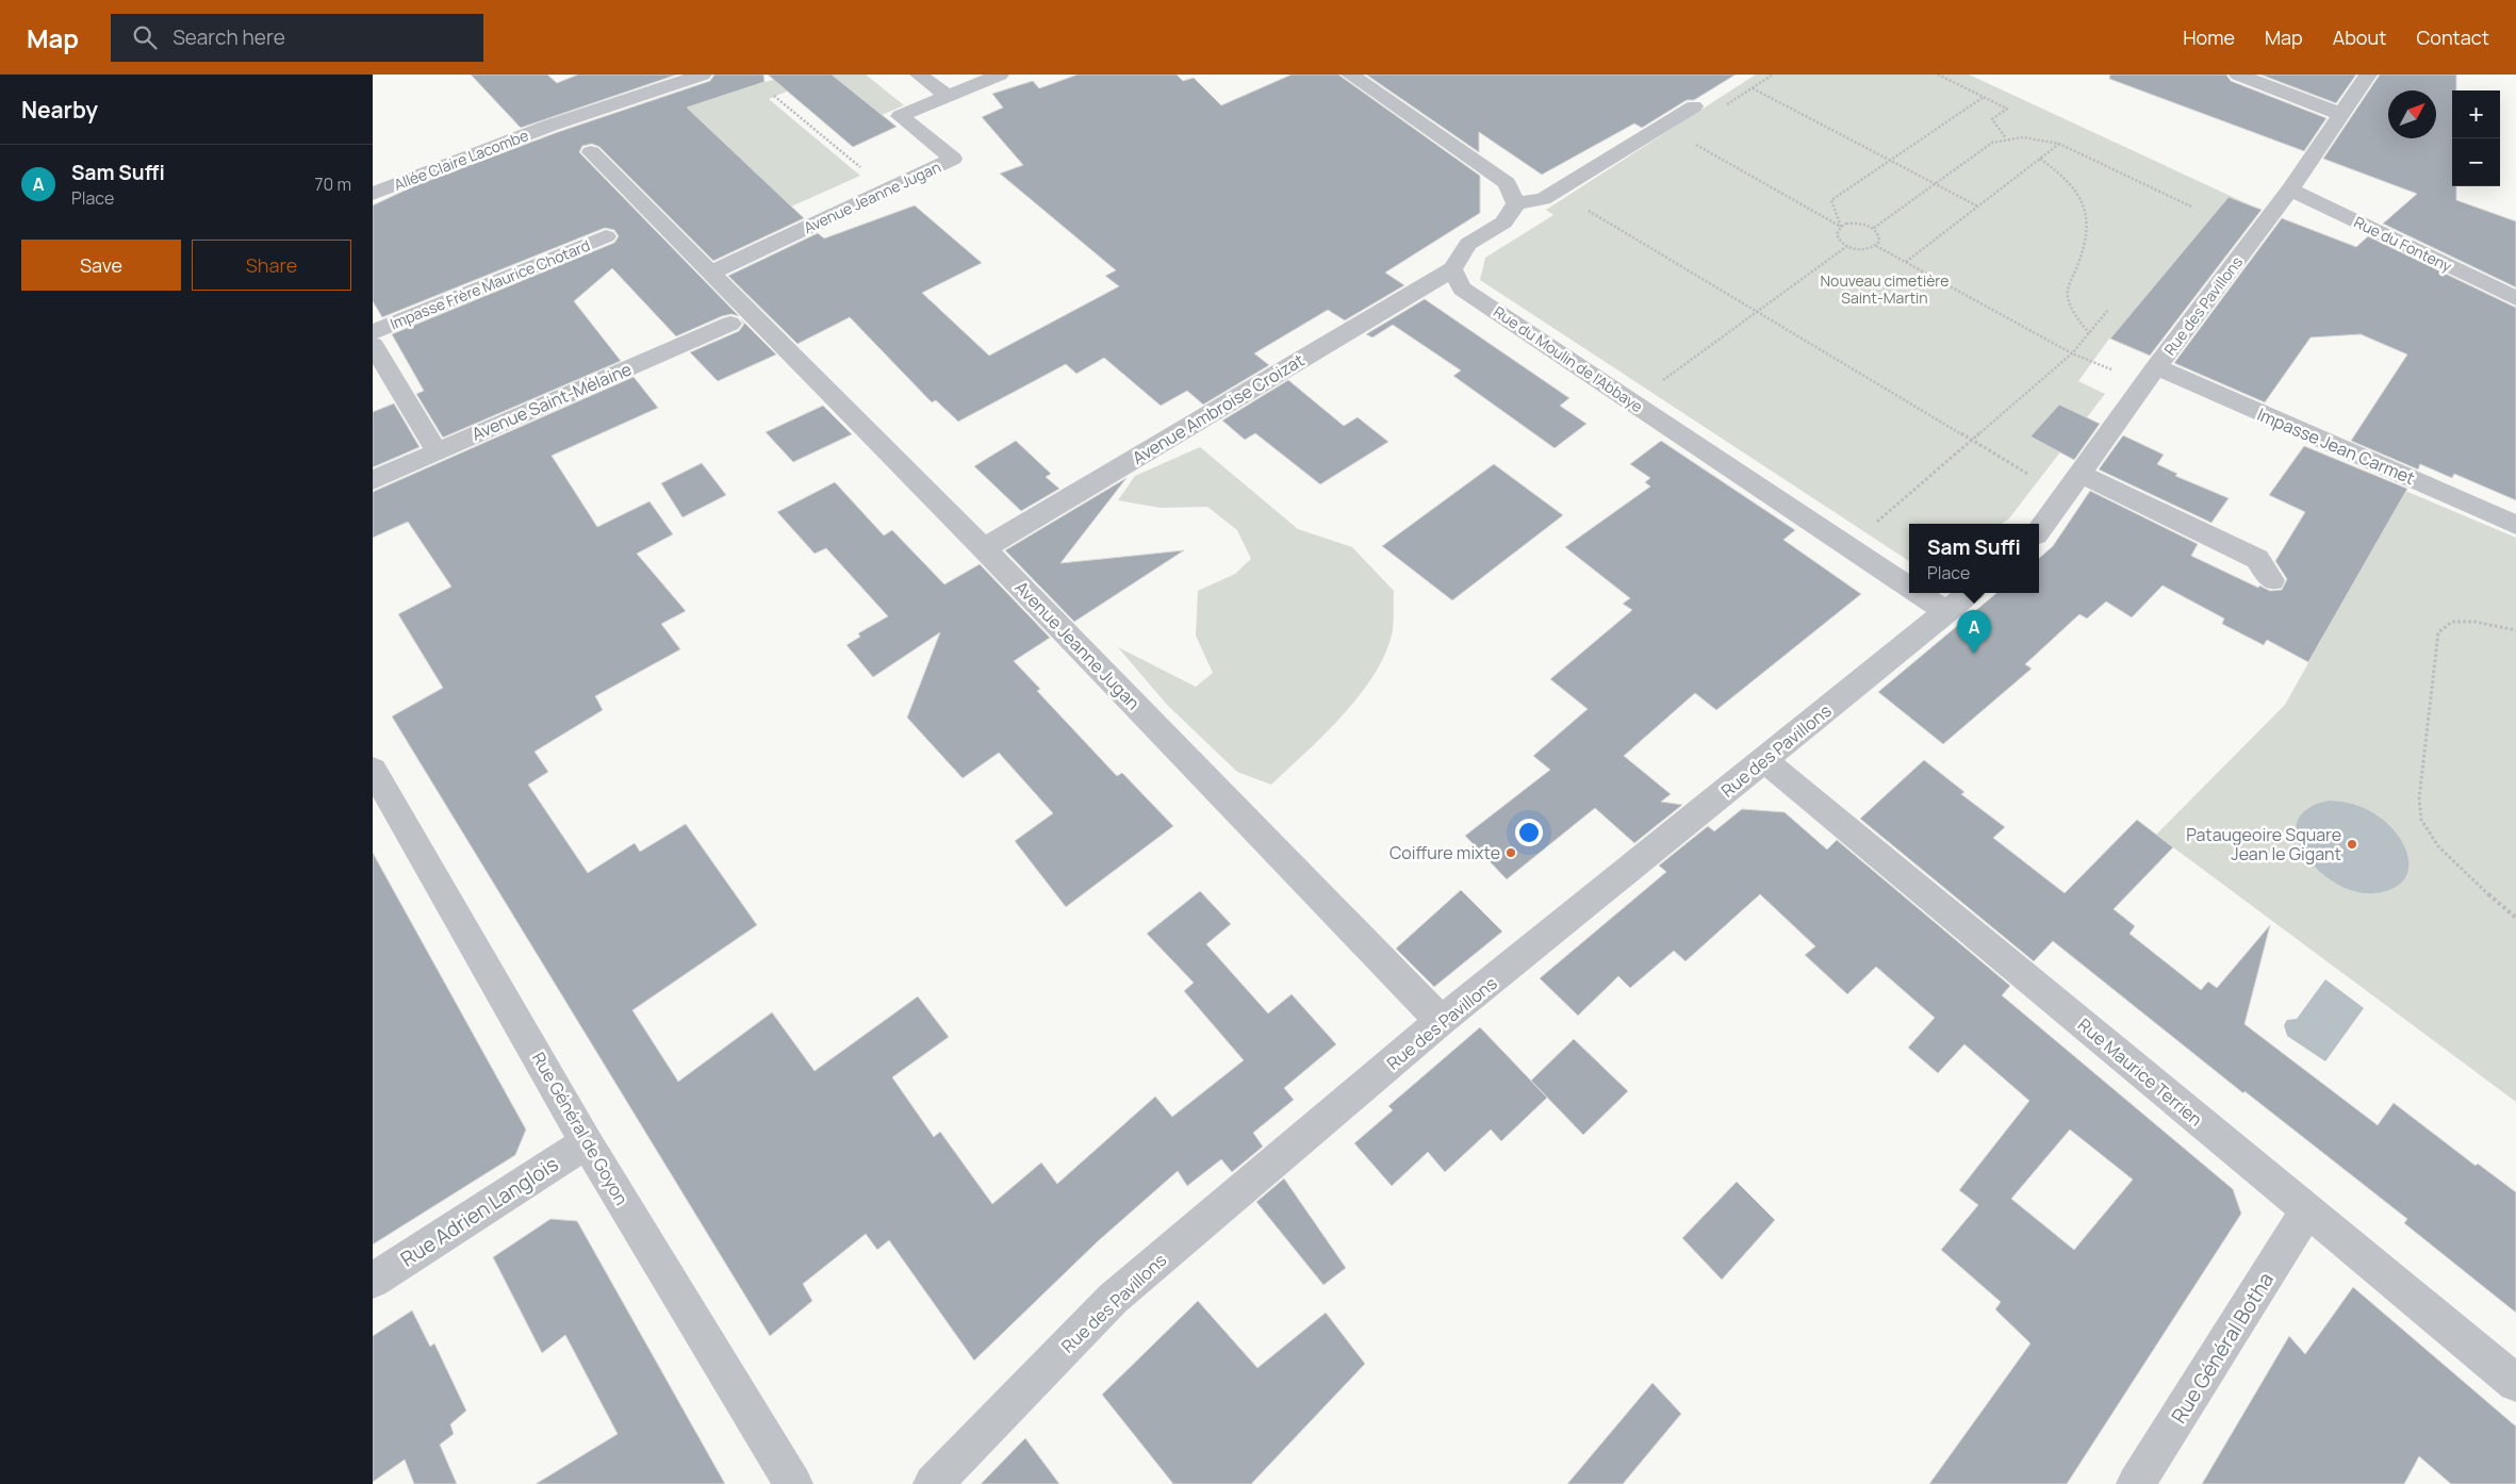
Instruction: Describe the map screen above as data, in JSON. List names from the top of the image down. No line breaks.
{"streets":{"street":["Allée Claire Lacombe","Avenue Jeanne Jugan","Rue du Fonteny","Impasse Frère Maurice Chotard","Rue des Pavillons","Rue du Moulin de l'Abbaye","Avenue Saint-Mélaine","Avenue Ambroise Croizat","Impasse Jean Carmet","Rue Maurice Terrien","Rue Général de Goyon","Rue Adrien Langlois","Rue Général Botha"]},"crossings":[["Avenue Jeanne Jugan","Rue des Pavillons"],["Avenue Jeanne Jugan","Avenue Ambroise Croizat"],["Rue du Fonteny","Rue des Pavillons"],["Impasse Frère Maurice Chotard","Avenue Saint-Mélaine"],["Rue des Pavillons","Rue du Moulin de l'Abbaye"],["Rue des Pavillons","Impasse Jean Carmet"],["Rue des Pavillons","Rue Maurice Terrien"],["Rue du Moulin de l'Abbaye","Avenue Ambroise Croizat"],["Rue Maurice Terrien","Rue Général Botha"],["Rue Général de Goyon","Rue Adrien Langlois"]],"parks":["Nouveau cimetière Saint-Martin"],"places":["Pataugeoire Square Jean le Gigant","Coiffure mixte"],"north":"top right","page":{"header":"Map","search":"Search here","nav":["Home","Map","About","Contact"],"heading":"Nearby","map_buttons":["+","−"],"list":[{"mark":"A","name":"Sam Suffi","note":"Place","value":"70 m"}],"buttons":["Save","Share"],"popup":["Sam Suffi","Place"],"pins":"A"}}
